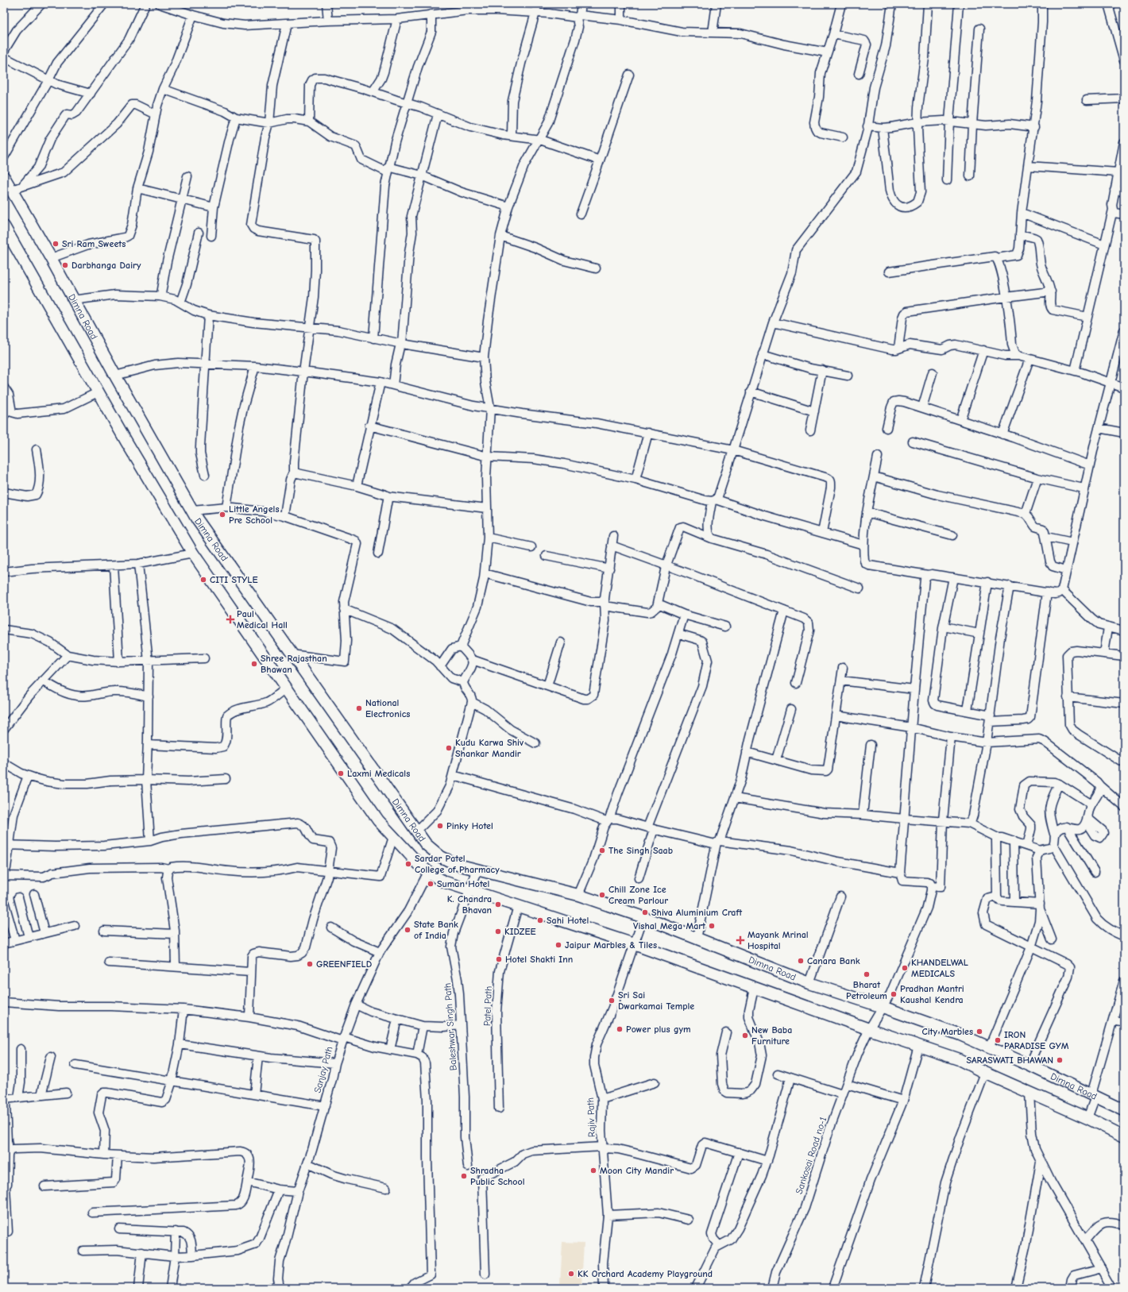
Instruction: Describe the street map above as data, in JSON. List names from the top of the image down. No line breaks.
{"streets":{"street":["Dimna Road","Patel Path","Baleshwar Singh Path","Sanjay Path","Rajiv Path","Sankosai Road no-1"]},"crossings":[["Dimna Road","Baleshwar Singh Path"],["Dimna Road","Rajiv Path"],["Dimna Road","Sankosai Road no-1"]],"places":{"other":["Sri Ram Sweets","Darbhanga Dairy","Little Angels Pre School","CITI STYLE","Shree Rajasthan Bhawan","National Electronics","Kudu Karwa Shiv Shankar Mandir","Laxmi Medicals","Pinky Hotel","The Singh Saab","Sardar Patel College of Pharmacy","Suman Hotel","Chill Zone Ice Cream Parlour","K. Chandra Bhavan","Shiva Aluminium Craft","Sahi Hotel","Vishal Mega Mart","State Bank of India","KIDZEE","Jaipur Marbles & Tiles","Hotel Shakti Inn","Canara Bank","GREENFIELD","KHANDELWAL MEDICALS","Bharat Petroleum","Pradhan Mantri Kaushal Kendra","Sri Sai Dwarkamai Temple","Power plus gym","City Marbles","New Baba Furniture","IRON PARADISE GYM","SARASWATI BHAWAN","Moon City Mandir","Shradha Public School","KK Orchard Academy Playground"],"health":["Paul Medical Hall","Mayank Mrinal Hospital"]}}
